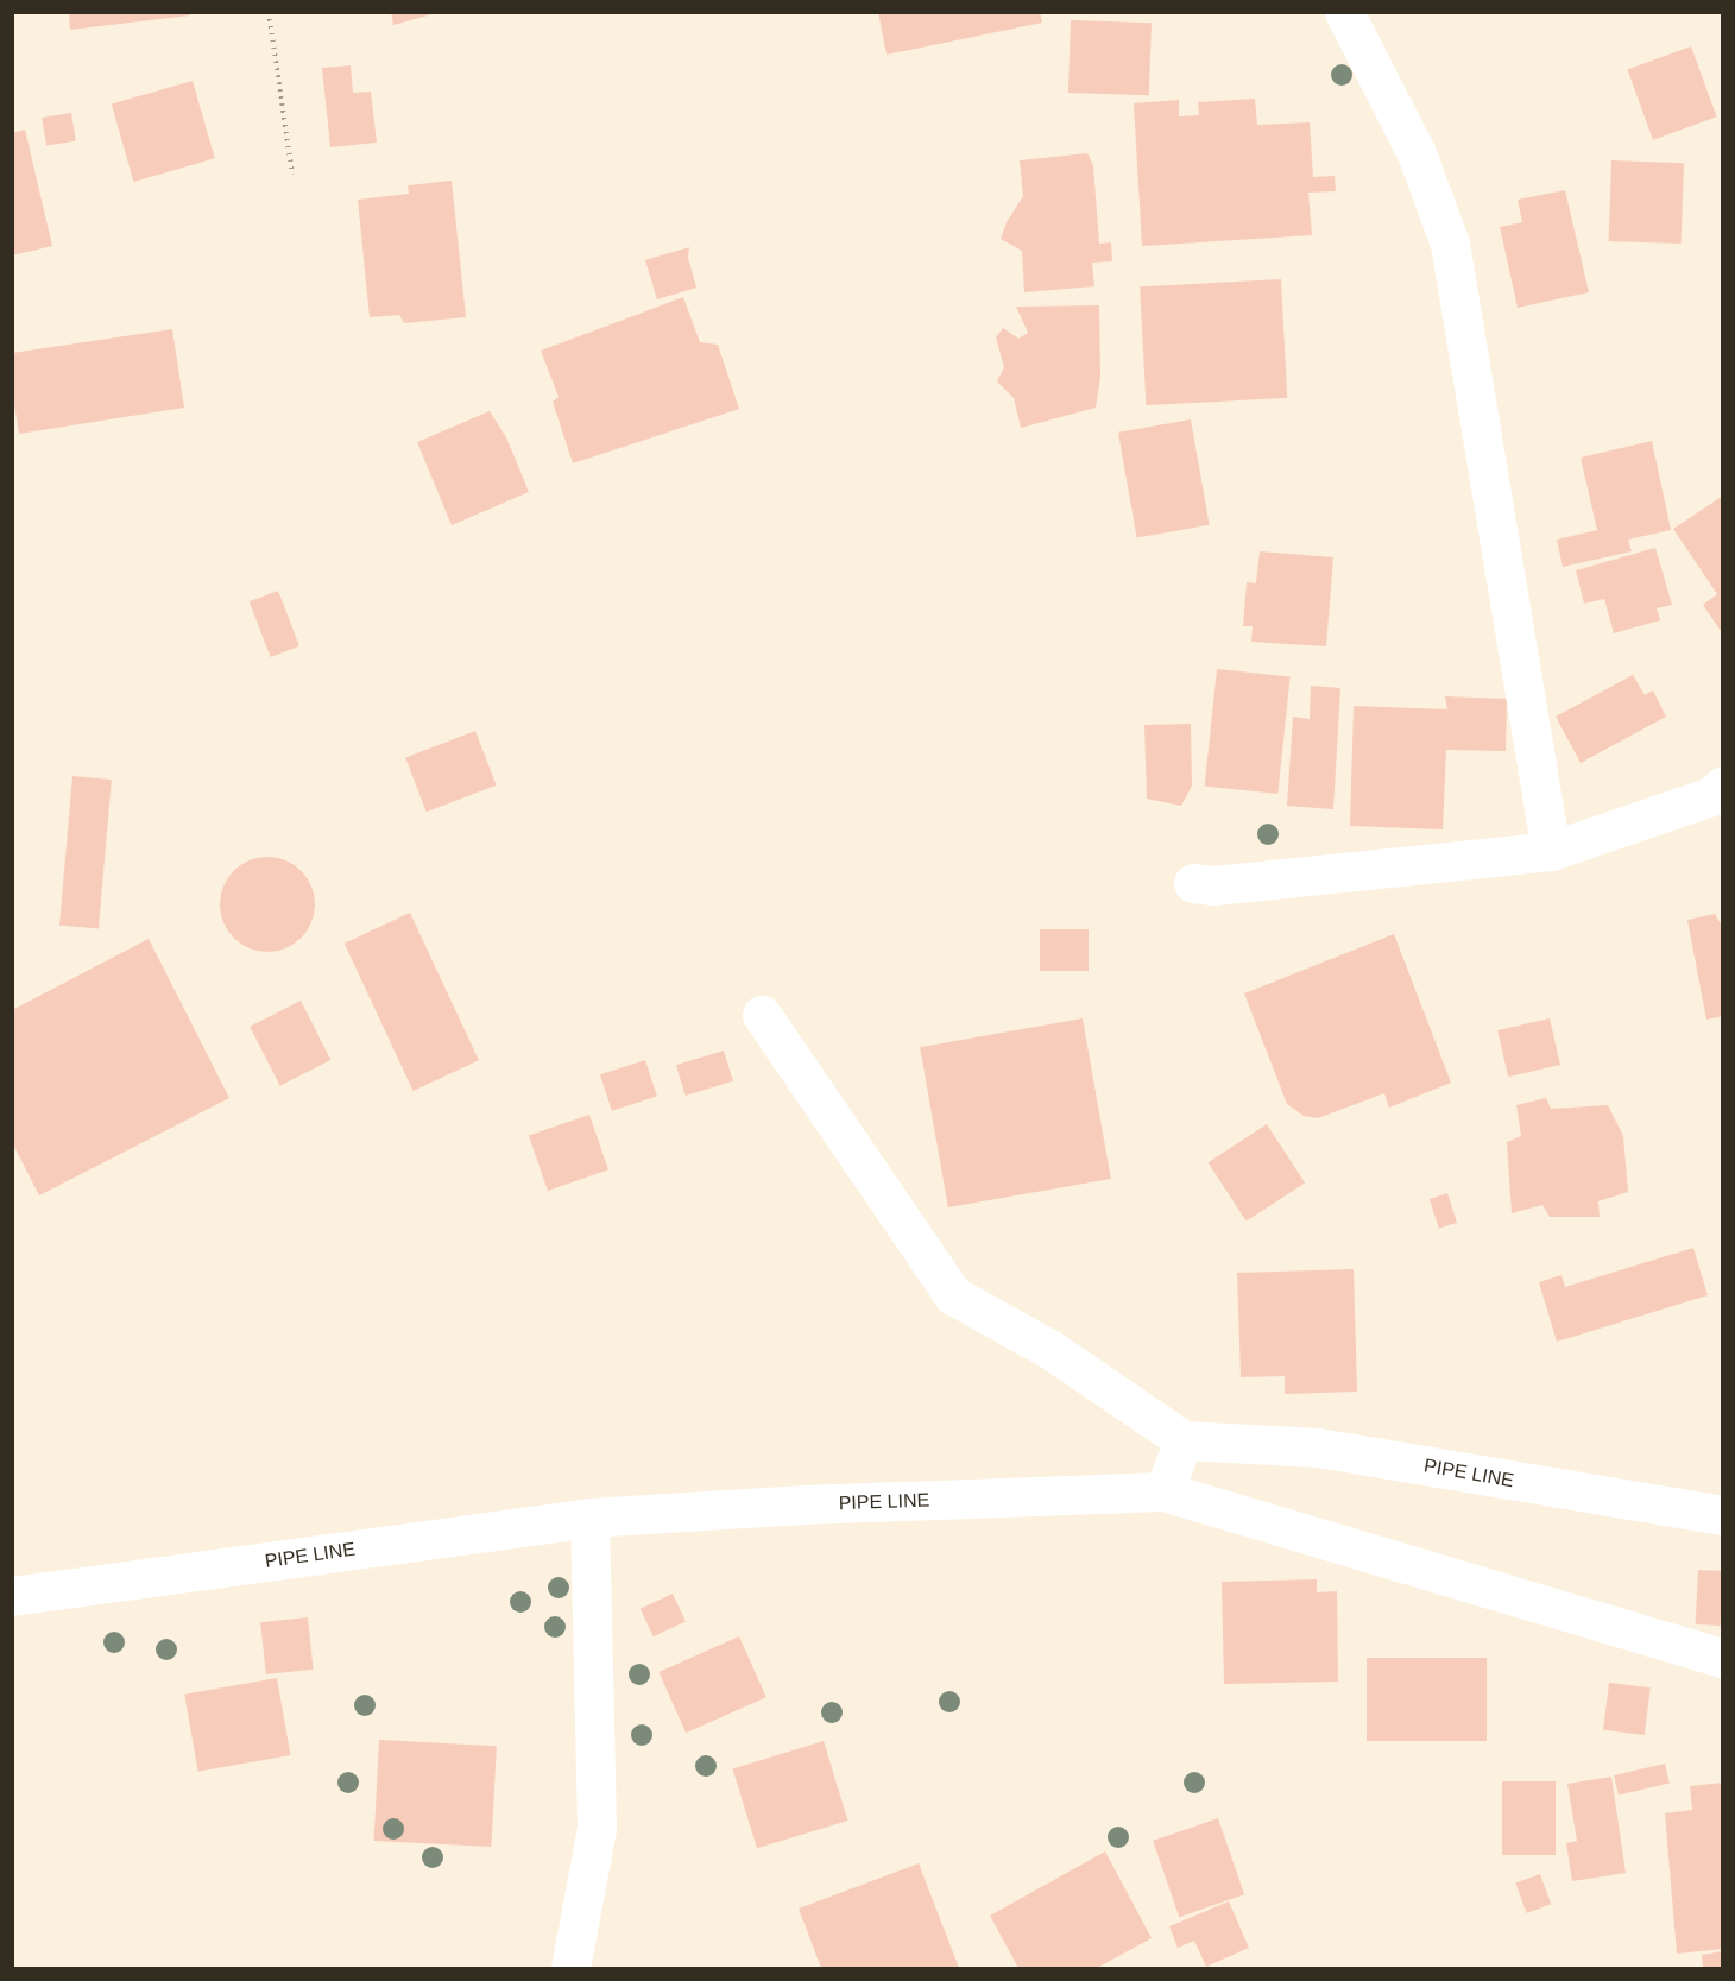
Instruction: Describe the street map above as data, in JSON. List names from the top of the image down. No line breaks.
{"streets":{"street":["PIPE LINE"]}}
